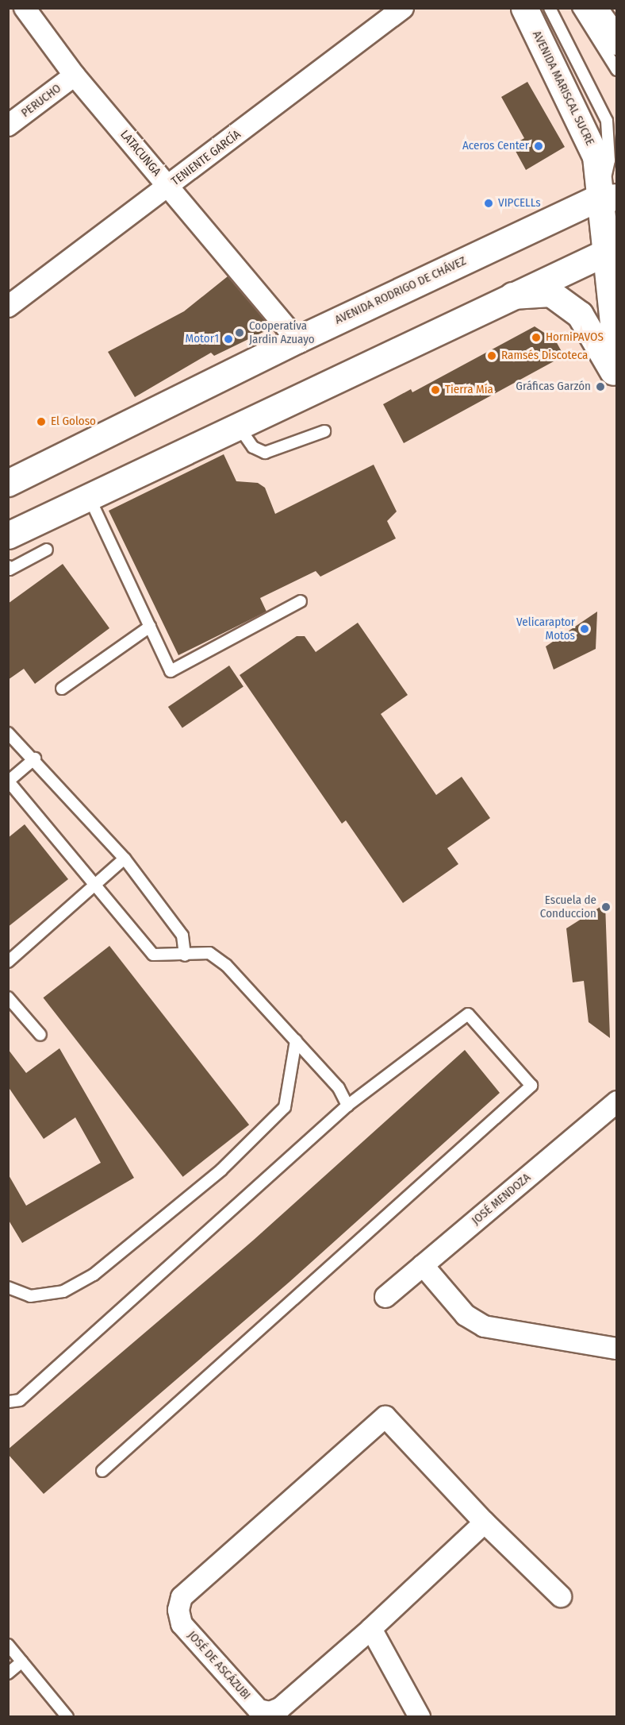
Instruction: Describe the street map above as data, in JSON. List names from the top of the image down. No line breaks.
{"streets":{"main road":["AVENIDA MARISCAL SUCRE","AVENIDA RODRIGO DE CHÁVEZ"],"street":["PERUCHO","LATACUNGA","TENIENTE GARCÍA","JOSÉ MENDOZA","JOSÉ DE ASCÁZUBI"]},"crossings":[["AVENIDA MARISCAL SUCRE","AVENIDA RODRIGO DE CHÁVEZ"],["PERUCHO","LATACUNGA"],["LATACUNGA","TENIENTE GARCÍA"],["LATACUNGA","AVENIDA RODRIGO DE CHÁVEZ"]],"places":["Aceros Center","VIPCELLs","Cooperativa Jardin Azuayo","HorniPAVOS","Motor1","Ramsés Discoteca","Gráficas Garzón","Tierra Mía","El Goloso","Velicaraptor Motos","Escuela de Conduccion"]}
